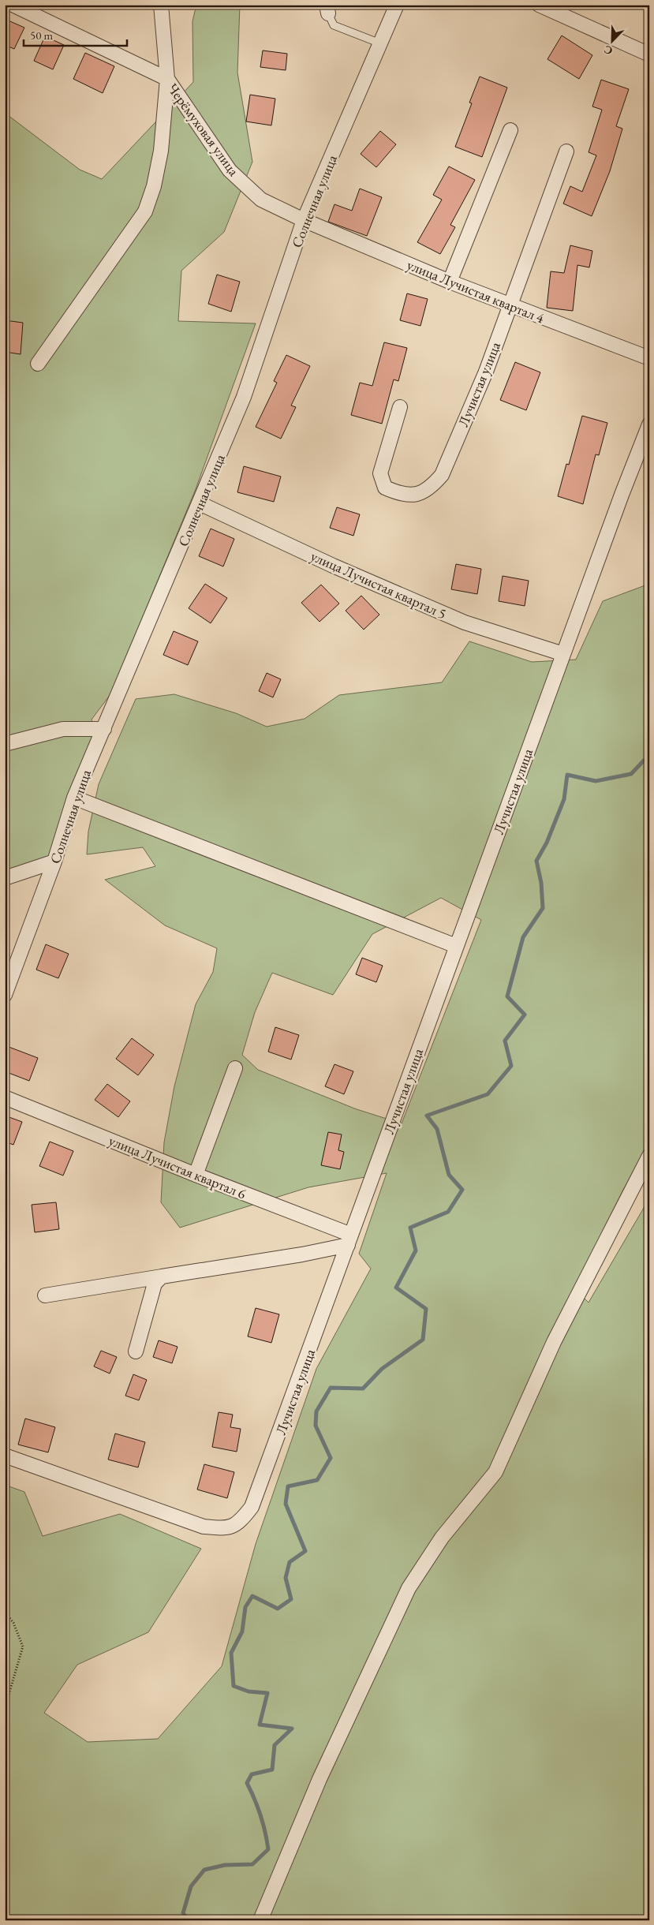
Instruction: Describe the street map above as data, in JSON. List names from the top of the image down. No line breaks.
{"streets":{"street":["Черёмуховая улица","Солнечная улица","улица Лучистая квартал 4","Лучистая улица","улица Лучистая квартал 5","улица Лучистая квартал 6"]},"crossings":[["Черёмуховая улица","Солнечная улица"],["Черёмуховая улица","улица Лучистая квартал 4"],["Солнечная улица","улица Лучистая квартал 4"],["Солнечная улица","улица Лучистая квартал 5"],["улица Лучистая квартал 4","Лучистая улица"],["Лучистая улица","улица Лучистая квартал 5"],["Лучистая улица","улица Лучистая квартал 6"]],"scale_bar":"50 m","north":"bottom left"}
